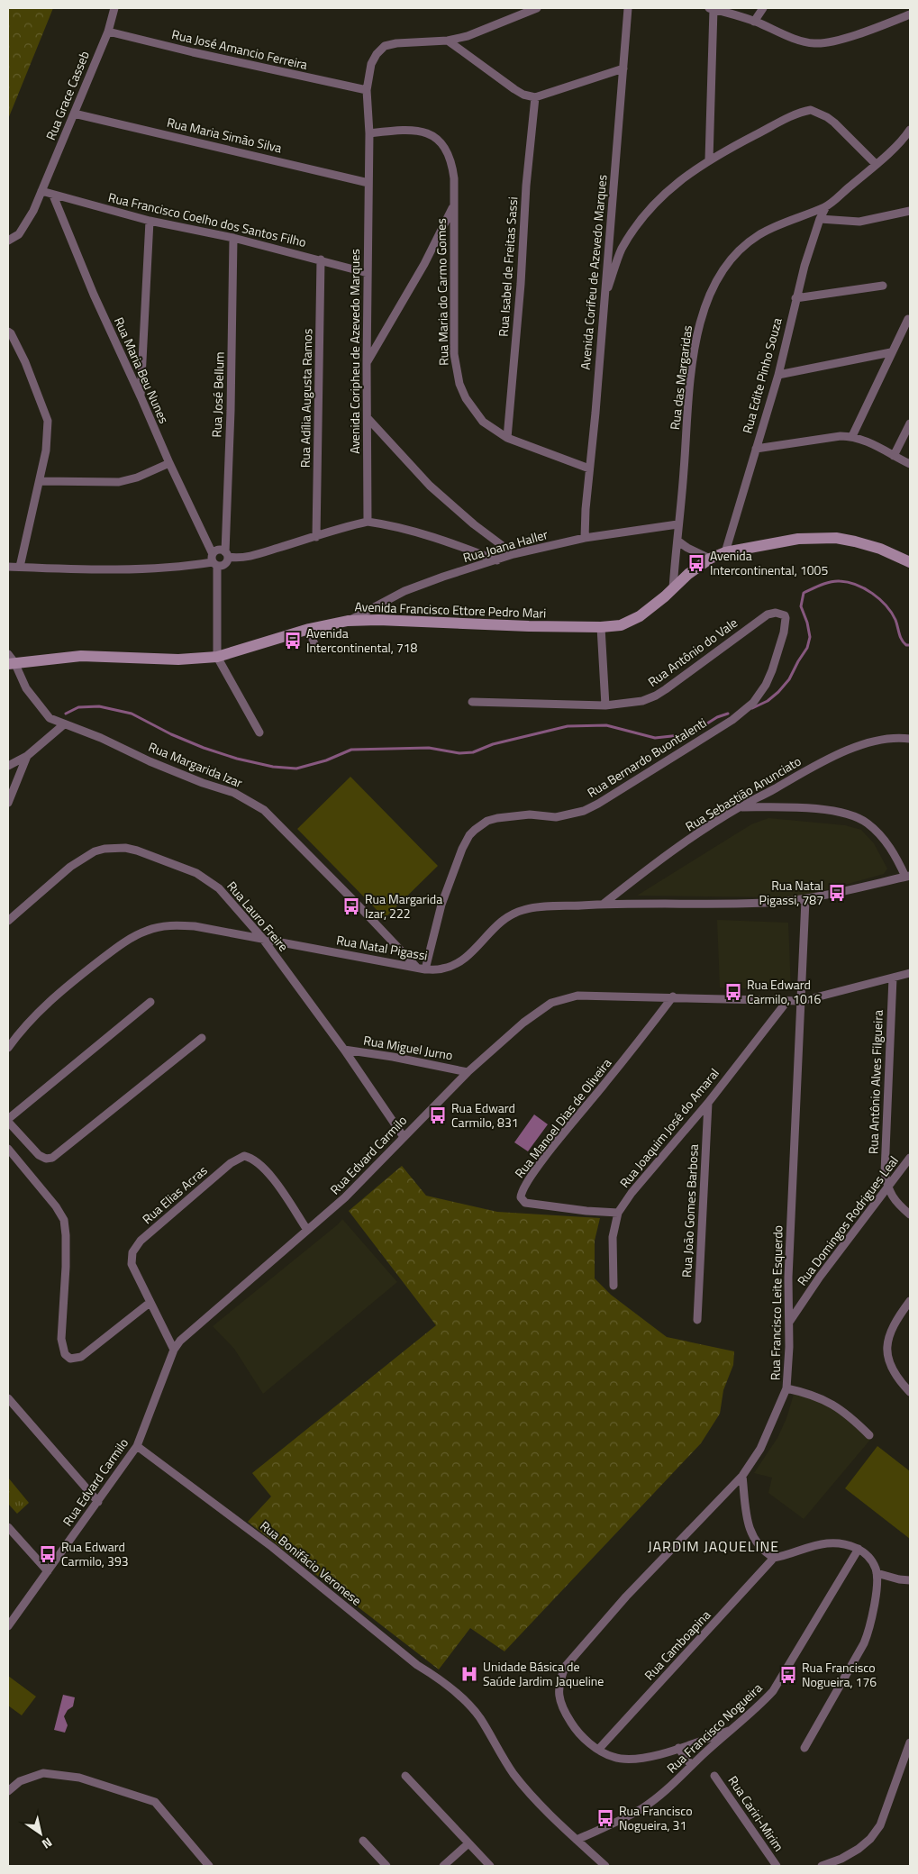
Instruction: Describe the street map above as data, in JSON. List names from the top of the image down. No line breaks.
{"streets":{"street":["Rua José Amancio Ferreira","Rua Grace Casseb","Rua Maria Simão Silva","Rua Francisco Coelho dos Santos Filho","Rua Isabel de Freitas Sassi","Avenida Corifeu de Azevedo Marques","Rua Maria do Carmo Gomes","Avenida Coripheu de Azevedo Marques","Rua Maria Beu Nunes","Rua Edite Pinho Souza","Rua das Margaridas","Rua José Bellum","Rua Adília Augusta Ramos","Rua Joana Haller","Avenida Francisco Ettore Pedro Mari","Rua Antônio do Vale","Rua Bernardo Buontalenti","Rua Margarida Izar","Rua Sebastião Anunciato","Rua Lauro Freire","Rua Natal Pigassi","Rua Miguel Jurno","Rua Antônio Alves Filgueira","Rua Manoel Dias de Oliveira","Rua Joaquim José do Amaral","Rua Edvard Carmilo","Rua Elias Acras","Rua João Gomes Barbosa","Rua Domingos Rodrigues Leal","Rua Francisco Leite Esquerdo","Rua Bonifácio Veronese","Rua Camboapina","Rua Francisco Nogueira","Rua Cariri-Mirim"]},"crossings":[["Rua José Amancio Ferreira","Rua Grace Casseb"],["Rua José Amancio Ferreira","Avenida Coripheu de Azevedo Marques"],["Rua Grace Casseb","Rua Maria Simão Silva"],["Rua Grace Casseb","Rua Francisco Coelho dos Santos Filho"],["Rua Maria Simão Silva","Avenida Coripheu de Azevedo Marques"],["Rua Francisco Coelho dos Santos Filho","Avenida Coripheu de Azevedo Marques"],["Rua Francisco Coelho dos Santos Filho","Rua Maria Beu Nunes"],["Rua Francisco Coelho dos Santos Filho","Rua José Bellum"],["Rua Francisco Coelho dos Santos Filho","Rua Adília Augusta Ramos"],["Rua Isabel de Freitas Sassi","Rua Maria do Carmo Gomes"],["Avenida Corifeu de Azevedo Marques","Rua Maria do Carmo Gomes"],["Avenida Corifeu de Azevedo Marques","Rua Joana Haller"],["Rua Maria do Carmo Gomes","Avenida Coripheu de Azevedo Marques"],["Rua Edite Pinho Souza","Rua das Margaridas"],["Rua Edite Pinho Souza","Avenida Francisco Ettore Pedro Mari"],["Rua das Margaridas","Rua Joana Haller"],["Rua das Margaridas","Avenida Francisco Ettore Pedro Mari"],["Rua Joana Haller","Avenida Francisco Ettore Pedro Mari"],["Avenida Francisco Ettore Pedro Mari","Rua Margarida Izar"],["Rua Antônio do Vale","Rua Bernardo Buontalenti"],["Rua Bernardo Buontalenti","Rua Margarida Izar"],["Rua Bernardo Buontalenti","Rua Natal Pigassi"],["Rua Margarida Izar","Rua Natal Pigassi"],["Rua Sebastião Anunciato","Rua Natal Pigassi"],["Rua Lauro Freire","Rua Natal Pigassi"],["Rua Lauro Freire","Rua Miguel Jurno"],["Rua Lauro Freire","Rua Edvard Carmilo"],["Rua Natal Pigassi","Rua Francisco Leite Esquerdo"],["Rua Miguel Jurno","Rua Edvard Carmilo"],["Rua Antônio Alves Filgueira","Rua Edvard Carmilo"],["Rua Antônio Alves Filgueira","Rua Domingos Rodrigues Leal"],["Rua Manoel Dias de Oliveira","Rua Joaquim José do Amaral"],["Rua Manoel Dias de Oliveira","Rua Edvard Carmilo"],["Rua Joaquim José do Amaral","Rua Edvard Carmilo"],["Rua Joaquim José do Amaral","Rua João Gomes Barbosa"],["Rua Edvard Carmilo","Rua Elias Acras"],["Rua Edvard Carmilo","Rua Francisco Leite Esquerdo"],["Rua Edvard Carmilo","Rua Bonifácio Veronese"],["Rua Domingos Rodrigues Leal","Rua Francisco Leite Esquerdo"],["Rua Francisco Leite Esquerdo","Rua Camboapina"],["Rua Francisco Leite Esquerdo","Rua Francisco Nogueira"],["Rua Bonifácio Veronese","Rua Francisco Nogueira"]],"districts":["JARDIM JAQUELINE"],"places":{"bus stop":["Avenida Intercontinental, 1005","Avenida Intercontinental, 718","Rua Natal Pigassi, 787","Rua Margarida Izar, 222","Rua Edward Carmilo, 1016","Rua Edward Carmilo, 831","Rua Edward Carmilo, 393","Rua Francisco Nogueira, 176","Rua Francisco Nogueira, 31"],"hospital":["Unidade Básica de Saúde Jardim Jaqueline"]},"north":"bottom right"}
